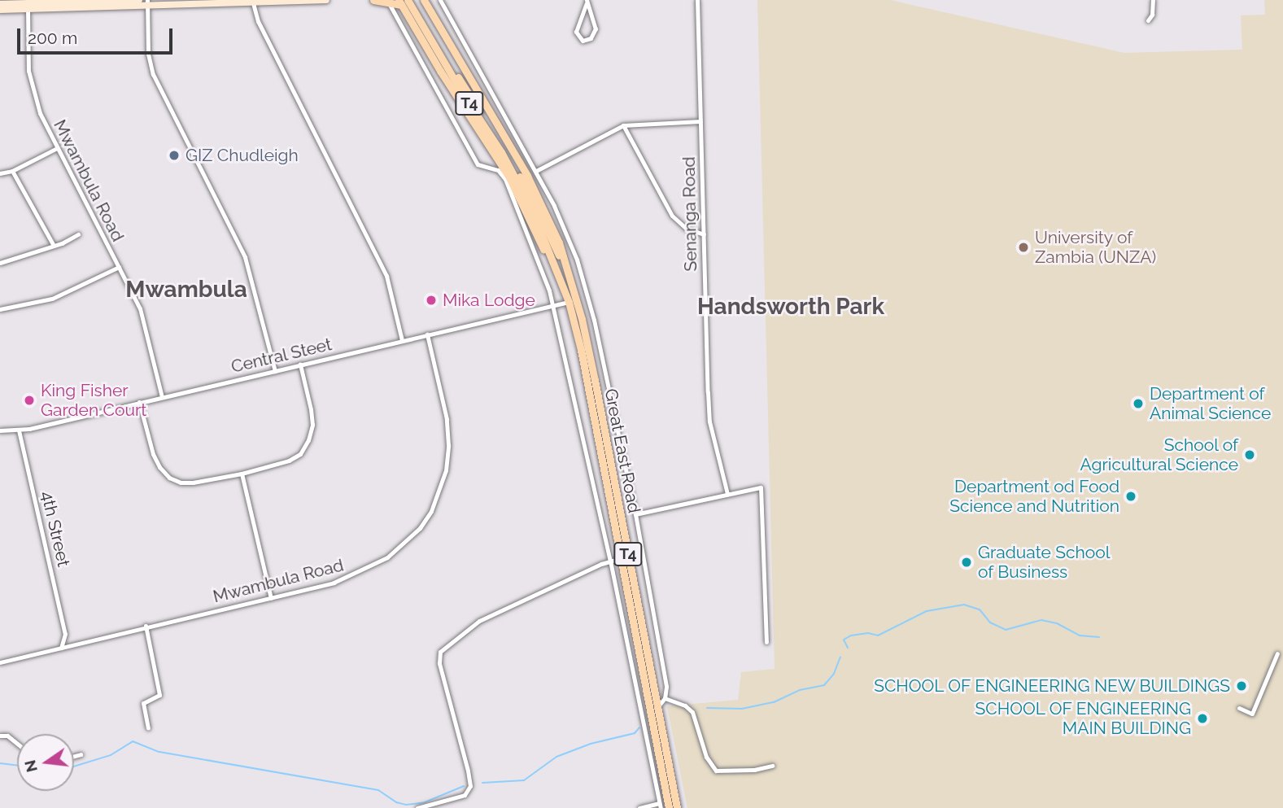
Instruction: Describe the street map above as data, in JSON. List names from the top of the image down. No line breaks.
{"streets":{"main road":["T4","Great East Road"],"street":["Mwambula Road","Senanga Road","Central Steet","4th Street"]},"crossings":[["Mwambula Road","Central Steet"],["Mwambula Road","4th Street"],["Central Steet","Great East Road"],["Central Steet","4th Street"]],"districts":["Mwambula","Handsworth Park"],"places":["GIZ Chudleigh","University of Zambia (UNZA)","Mika Lodge","King Fisher Garden Court","Department of Animal Science","School of Agricultural Science","Department od Food Science and Nutrition","Graduate School of Business","SCHOOL OF ENGINEERING NEW BUILDINGS","SCHOOL OF ENGINEERING MAIN BUILDING"],"scale_bar":"200 m","north":"left"}
